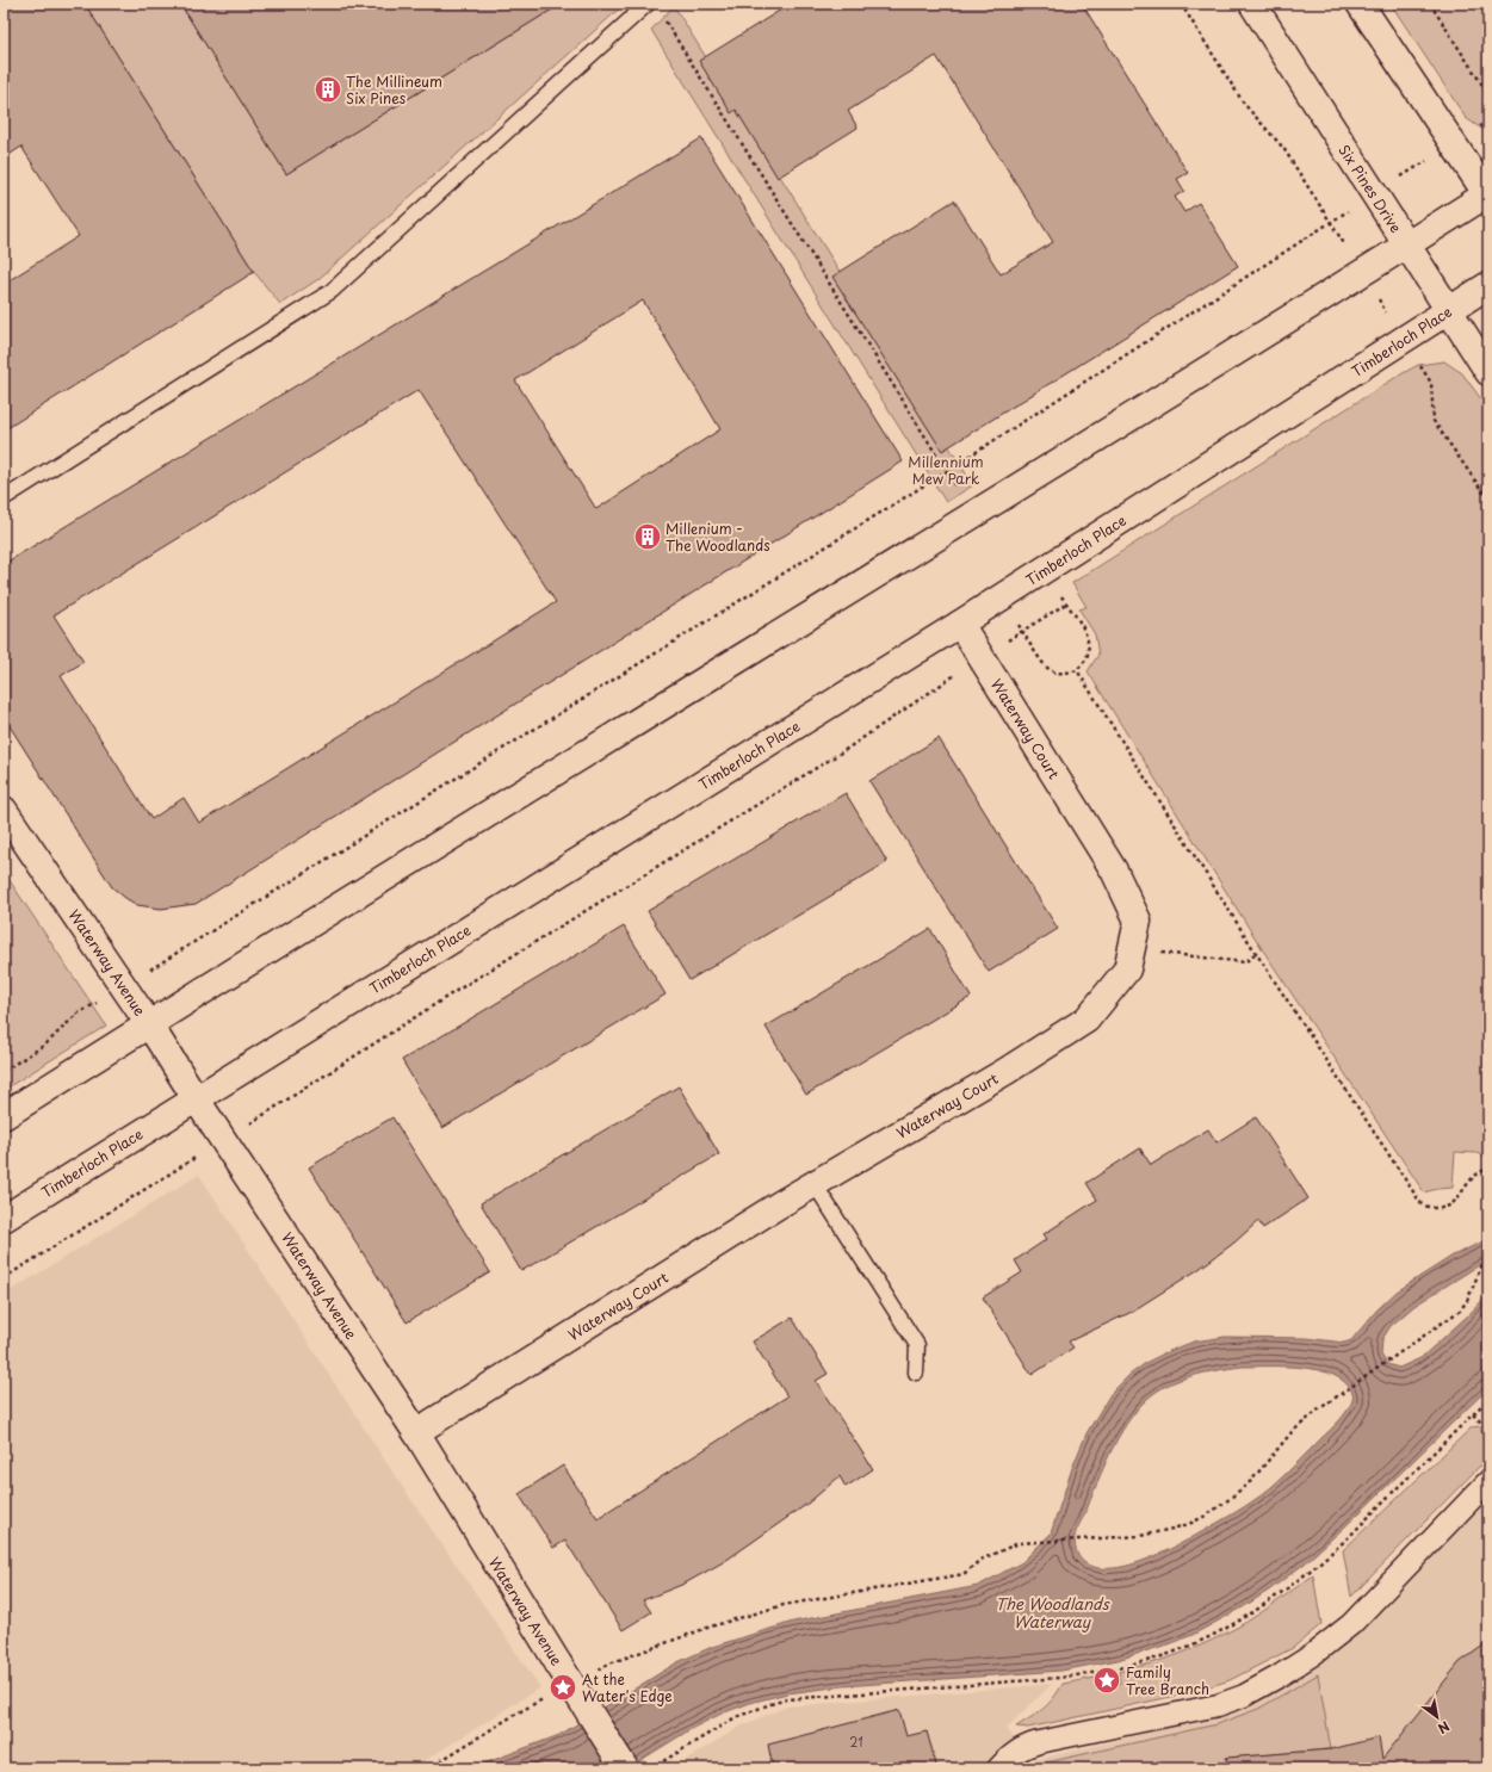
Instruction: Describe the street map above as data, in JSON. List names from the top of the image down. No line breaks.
{"streets":{"street":["Six Pines Drive","Timberloch Place","Waterway Court","Waterway Avenue"]},"crossings":[["Six Pines Drive","Timberloch Place"],["Timberloch Place","Waterway Court"],["Timberloch Place","Waterway Avenue"],["Waterway Court","Waterway Avenue"]],"water":["The Woodlands Waterway"],"parks":["Millennium Mew Park"],"places":{"building":["The Millineum Six Pines","Millenium - The Woodlands"],"place":["Family Tree Branch","At the Water's Edge"]},"house_numbers":["21"],"north":"bottom right"}
